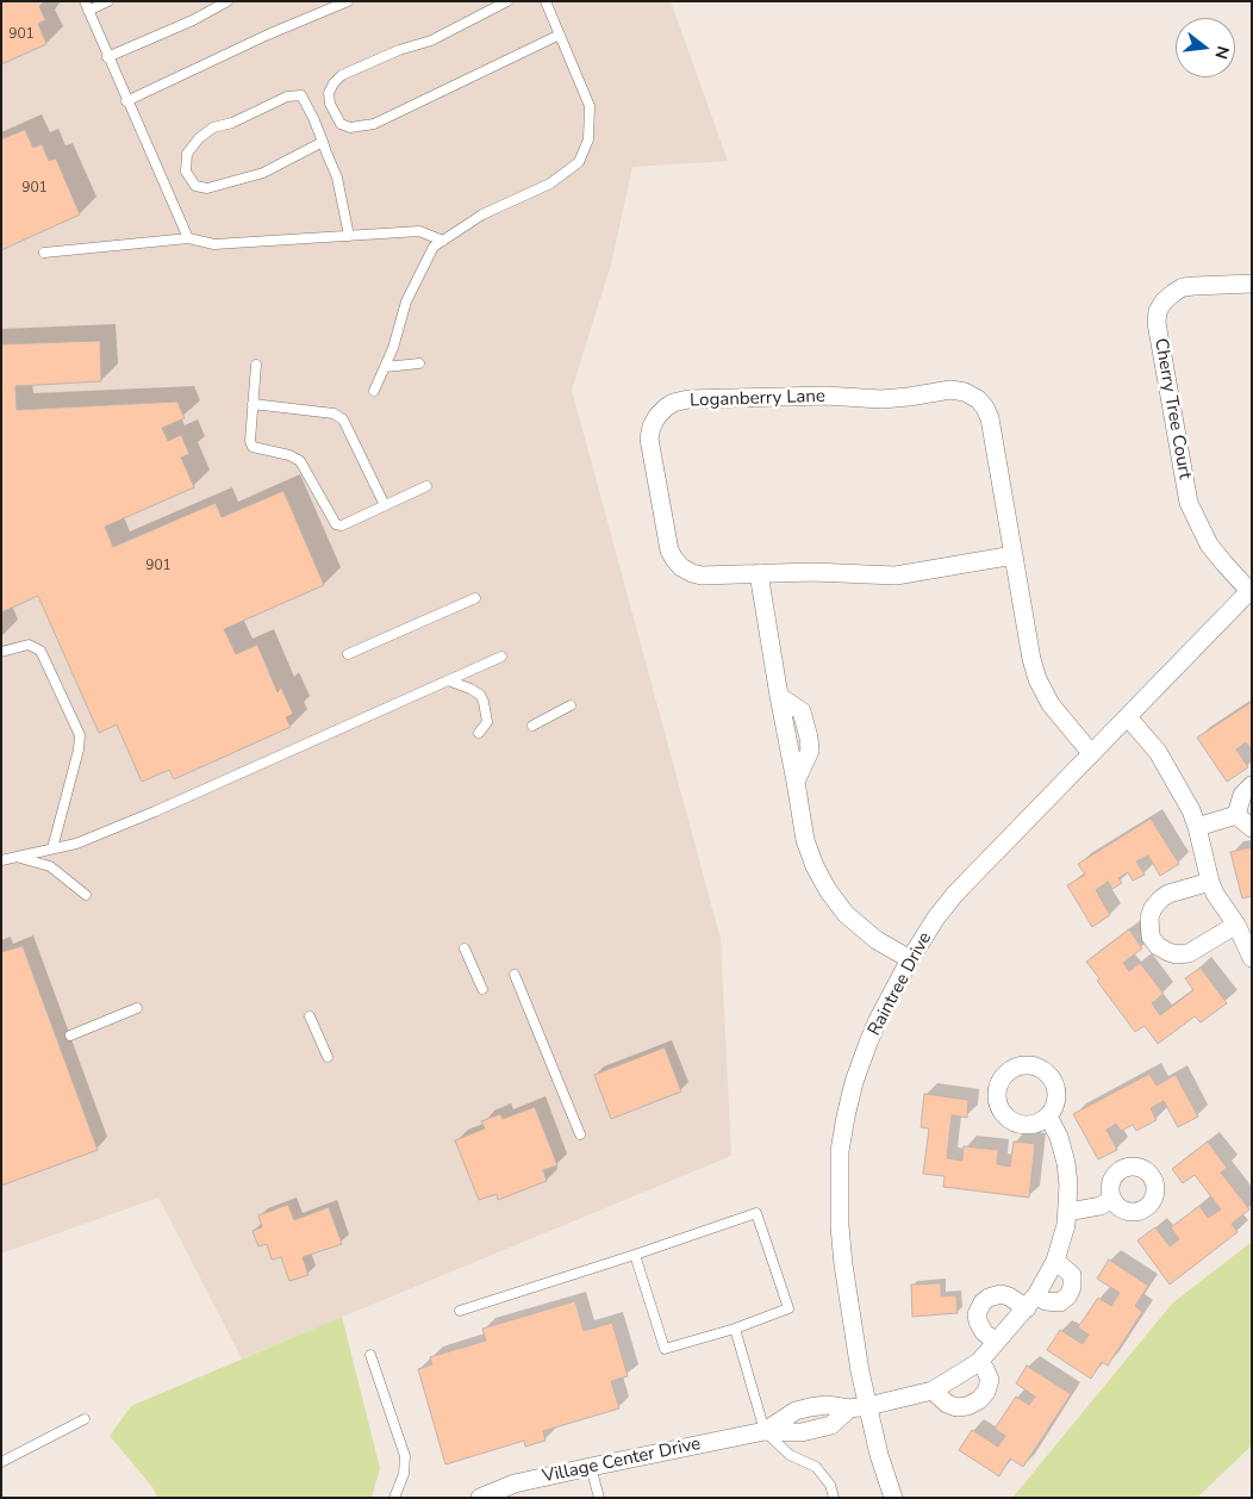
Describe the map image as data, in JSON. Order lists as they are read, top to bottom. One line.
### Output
{"streets":{"street":["Loganberry Lane","Cherry Tree Court","Raintree Drive","Village Center Drive"]},"crossings":[["Loganberry Lane","Raintree Drive"],["Cherry Tree Court","Raintree Drive"],["Raintree Drive","Village Center Drive"]],"house_numbers":["901","901","901"],"north":"right"}
